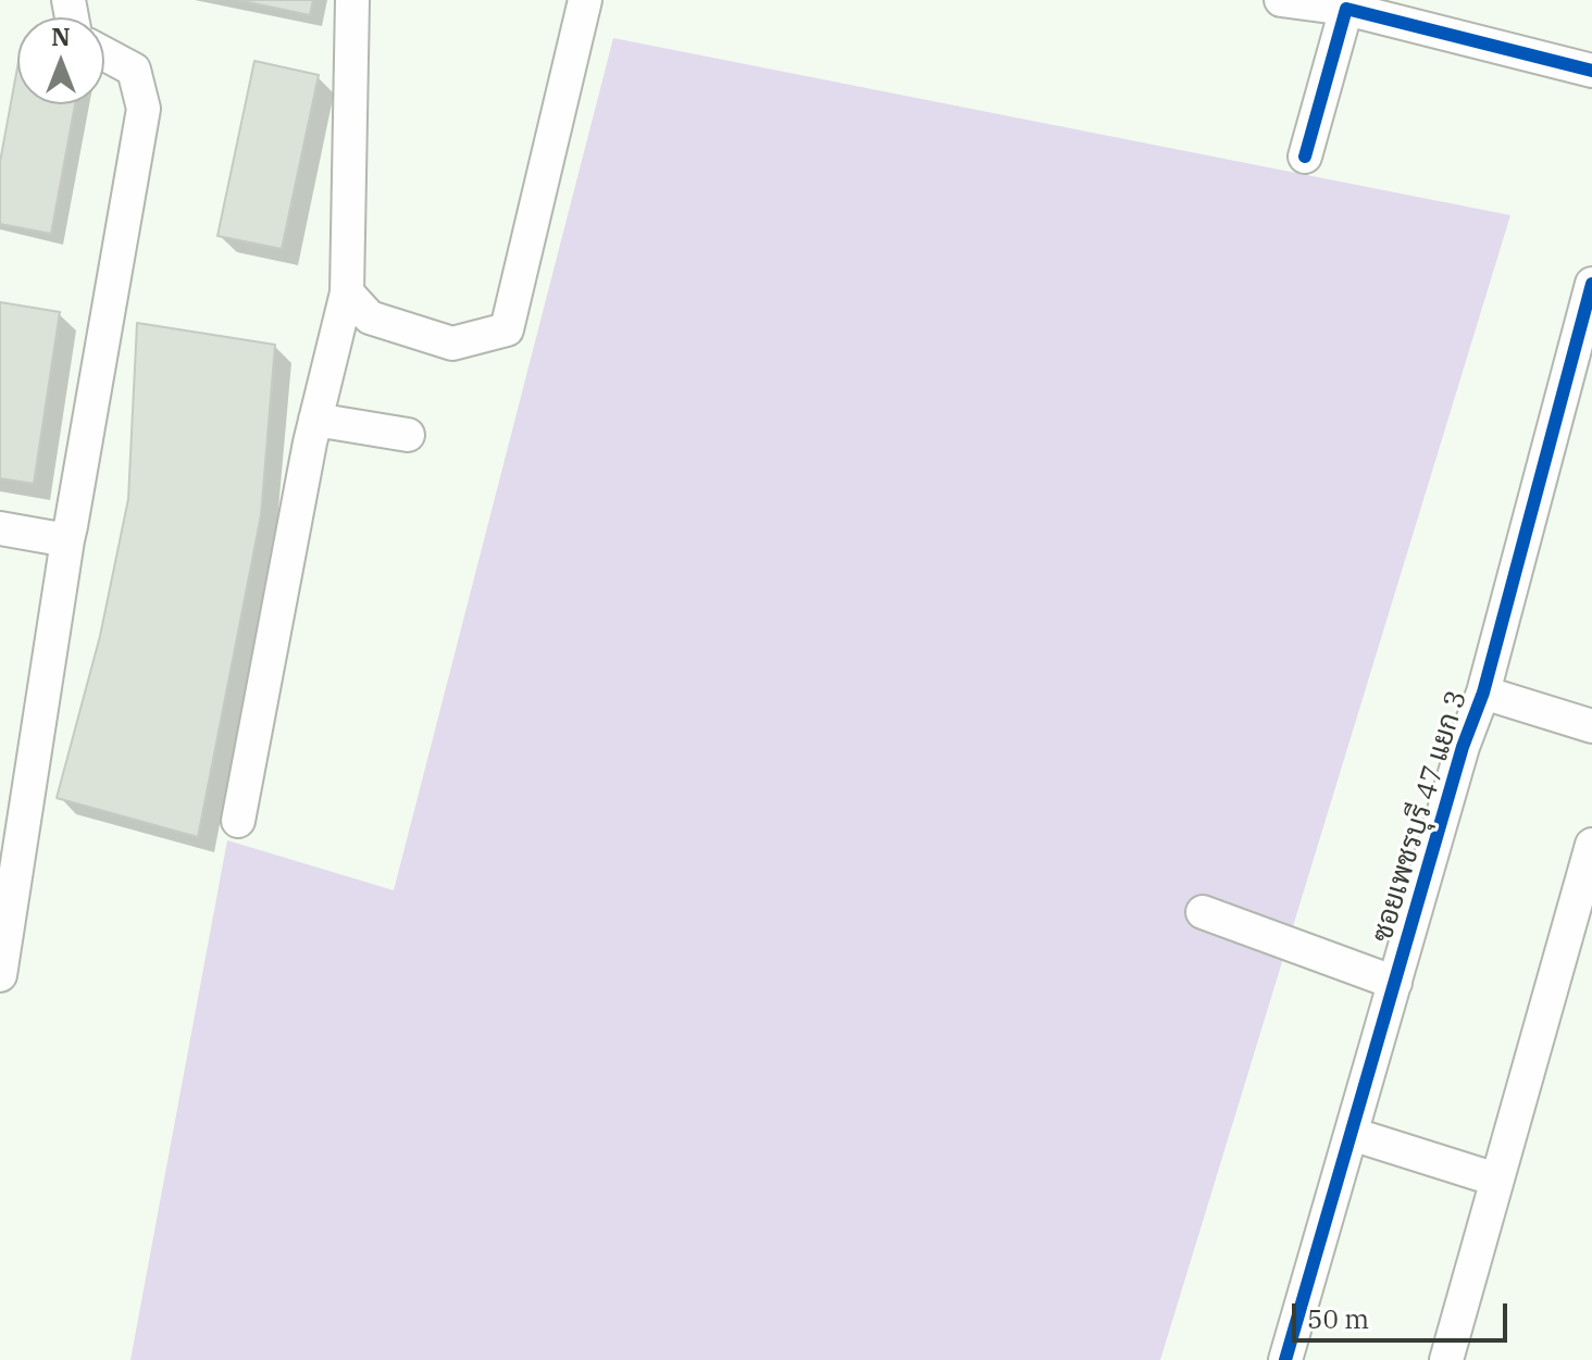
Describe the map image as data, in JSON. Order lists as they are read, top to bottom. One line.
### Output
{"streets":{"street":["ซอยเพชรบุรี 47 แยก 3"]},"scale_bar":"50 m","north":"top"}
